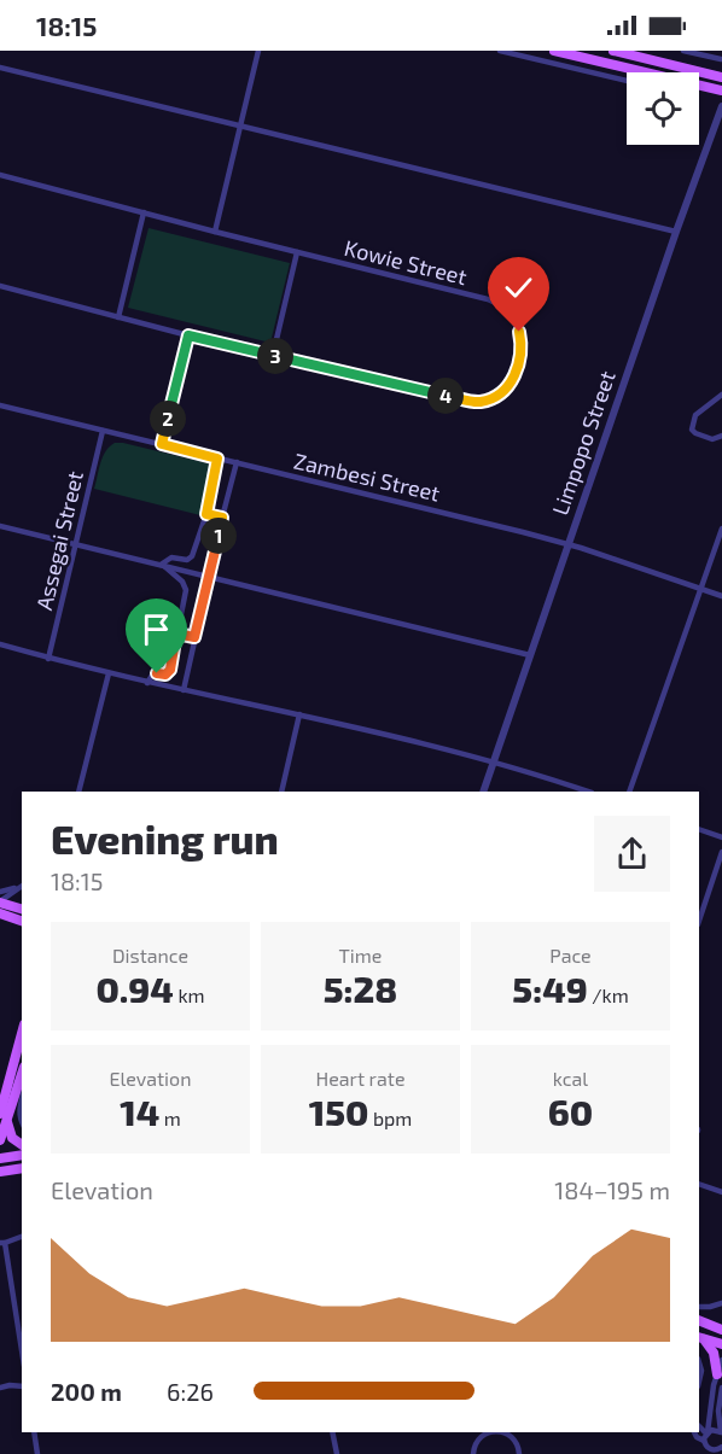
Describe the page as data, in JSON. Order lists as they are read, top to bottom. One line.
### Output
{"streets":{"street":["Kowie Street","Limpopo Street","Zambesi Street","Assegai Street"]},"crossings":[["Limpopo Street","Zambesi Street"],["Zambesi Street","Assegai Street"]],"page":{"status":"18:15","pins":["3","4","2","1"],"heading":["Evening run","18:15"],"stats":[["Distance","0.94 km"],["Time","5:28"],["Pace","5:49 /km"],["Elevation","14 m"],["Heart rate","150 bpm"],["kcal","60"]],"chart":["Elevation","184–195 m"],"list":[{"name":"200 m","note":"6:26"}]}}
